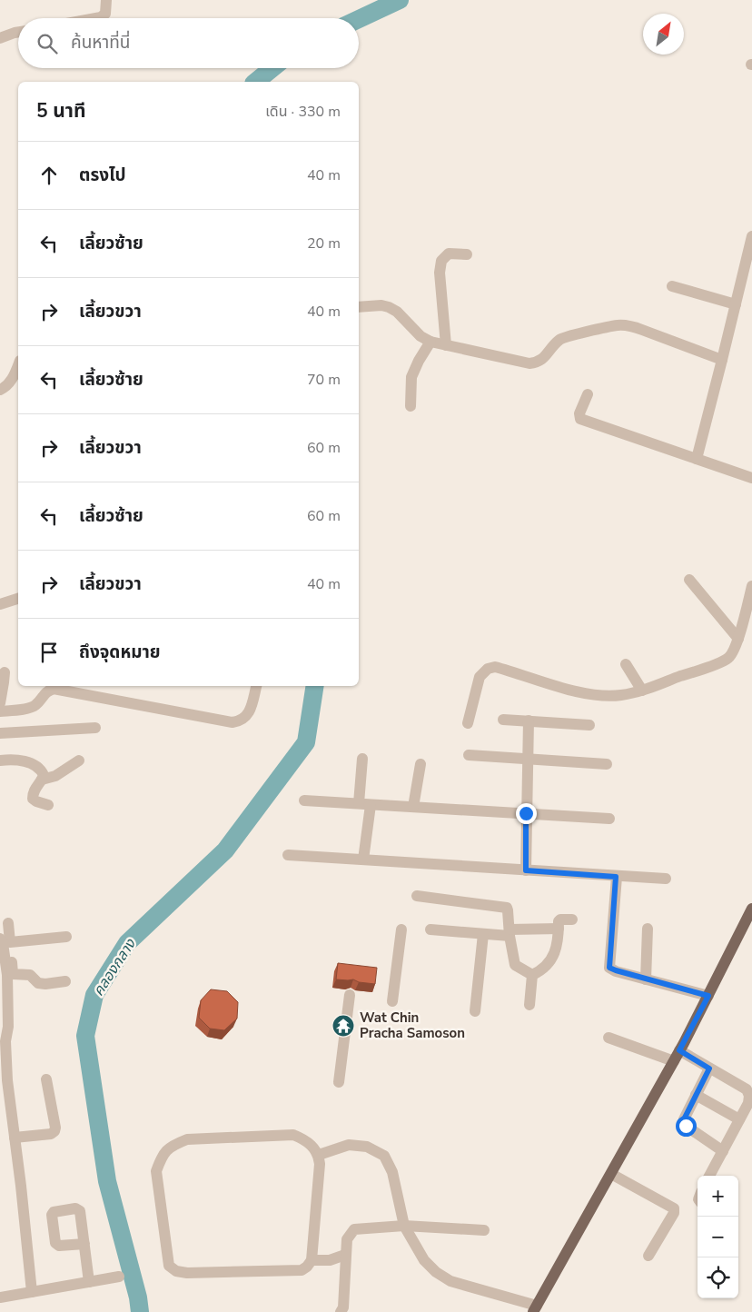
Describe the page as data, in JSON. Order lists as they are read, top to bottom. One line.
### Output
{"water":["คลองกลาง"],"places":{"temple":["Wat Chin Pracha Samoson"]},"north":"top right","page":{"search":"ค้นหาที่นี่","heading":["5 นาที","เดิน · 330 m"],"list":[["ตรงไป","40 m"],["เลี้ยวซ้าย","20 m"],["เลี้ยวขวา","40 m"],["เลี้ยวซ้าย","70 m"],["เลี้ยวขวา","60 m"],["เลี้ยวซ้าย","60 m"],["เลี้ยวขวา","40 m"],"ถึงจุดหมาย"],"map_buttons":["+","−"]}}
